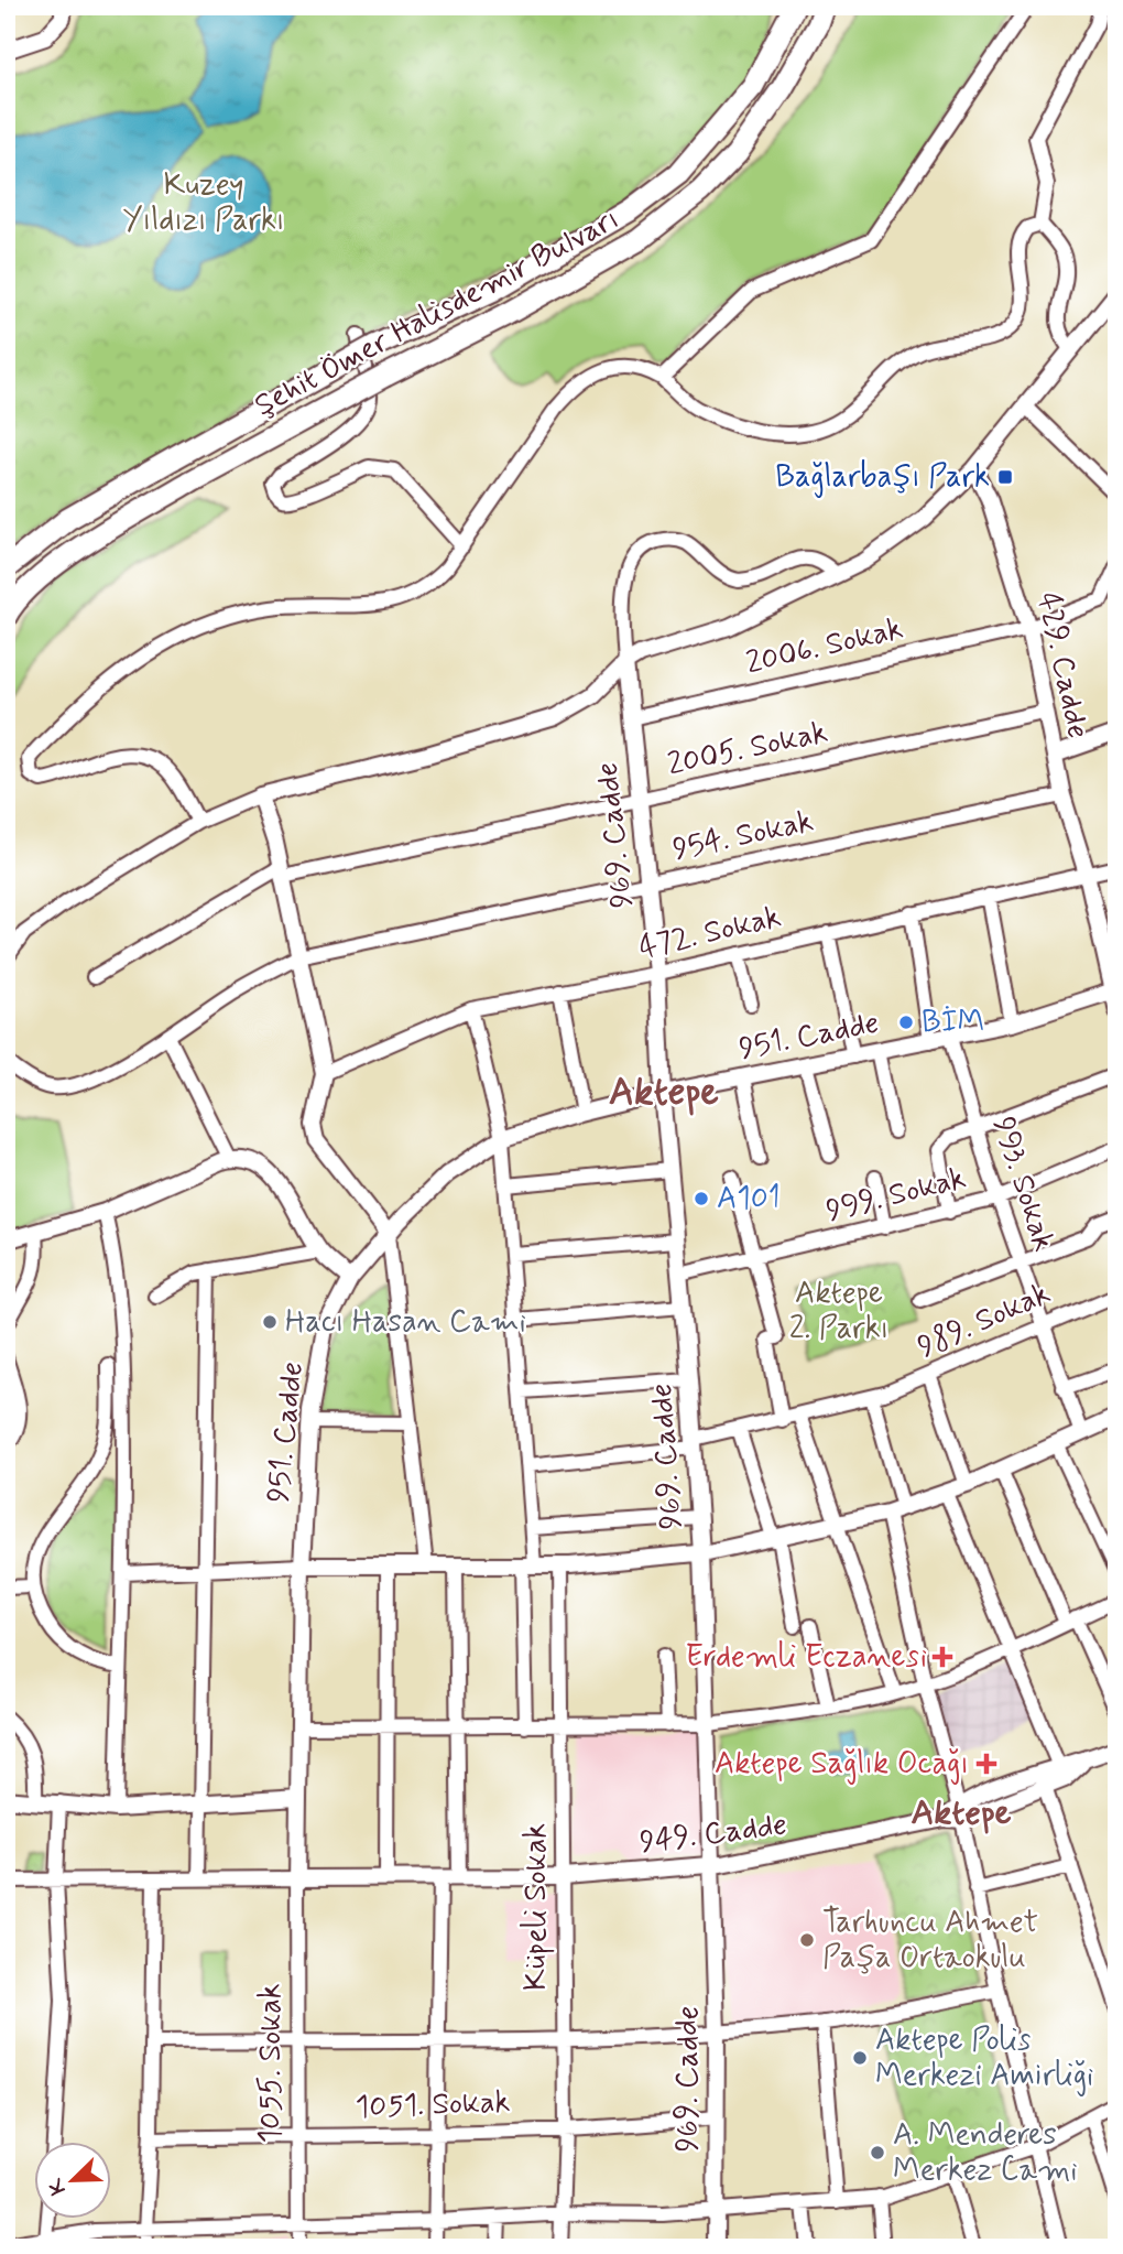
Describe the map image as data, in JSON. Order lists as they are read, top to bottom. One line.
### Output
{"streets":{"highway":["Şehit Ömer Halisdemir Bulvarı"],"street":["2006. Sokak","429. Cadde","2005. Sokak","969. Cadde","954. Sokak","472. Sokak","951. Cadde","993. Sokak","999. Sokak","989. Sokak","949. Cadde","Küpeli Sokak","1055. Sokak","1051. Sokak"]},"crossings":[["2006. Sokak","429. Cadde"],["2006. Sokak","969. Cadde"],["429. Cadde","2005. Sokak"],["429. Cadde","954. Sokak"],["429. Cadde","472. Sokak"],["429. Cadde","951. Cadde"],["2005. Sokak","969. Cadde"],["969. Cadde","954. Sokak"],["969. Cadde","472. Sokak"],["969. Cadde","951. Cadde"],["969. Cadde","999. Sokak"],["969. Cadde","989. Sokak"],["969. Cadde","949. Cadde"],["969. Cadde","1051. Sokak"],["951. Cadde","993. Sokak"],["951. Cadde","949. Cadde"],["951. Cadde","1055. Sokak"],["993. Sokak","999. Sokak"],["993. Sokak","989. Sokak"],["949. Cadde","Küpeli Sokak"],["949. Cadde","1055. Sokak"],["Küpeli Sokak","1051. Sokak"],["1055. Sokak","1051. Sokak"]],"districts":["Aktepe","Aktepe"],"parks":["Kuzey Yıldızı Parkı","Aktepe 2. Parkı"],"places":{"transit":["Bağlarbaşı Park"],"other":["BİM","A101","Hacı Hasan Cami","Tarhuncu Ahmet Paşa Ortaokulu","Aktepe Polis Merkezi Amirliği","A. Menderes Merkez Cami"],"health":["Erdemli Eczanesi","Aktepe Sağlık Ocağı"]},"north":"bottom left"}
